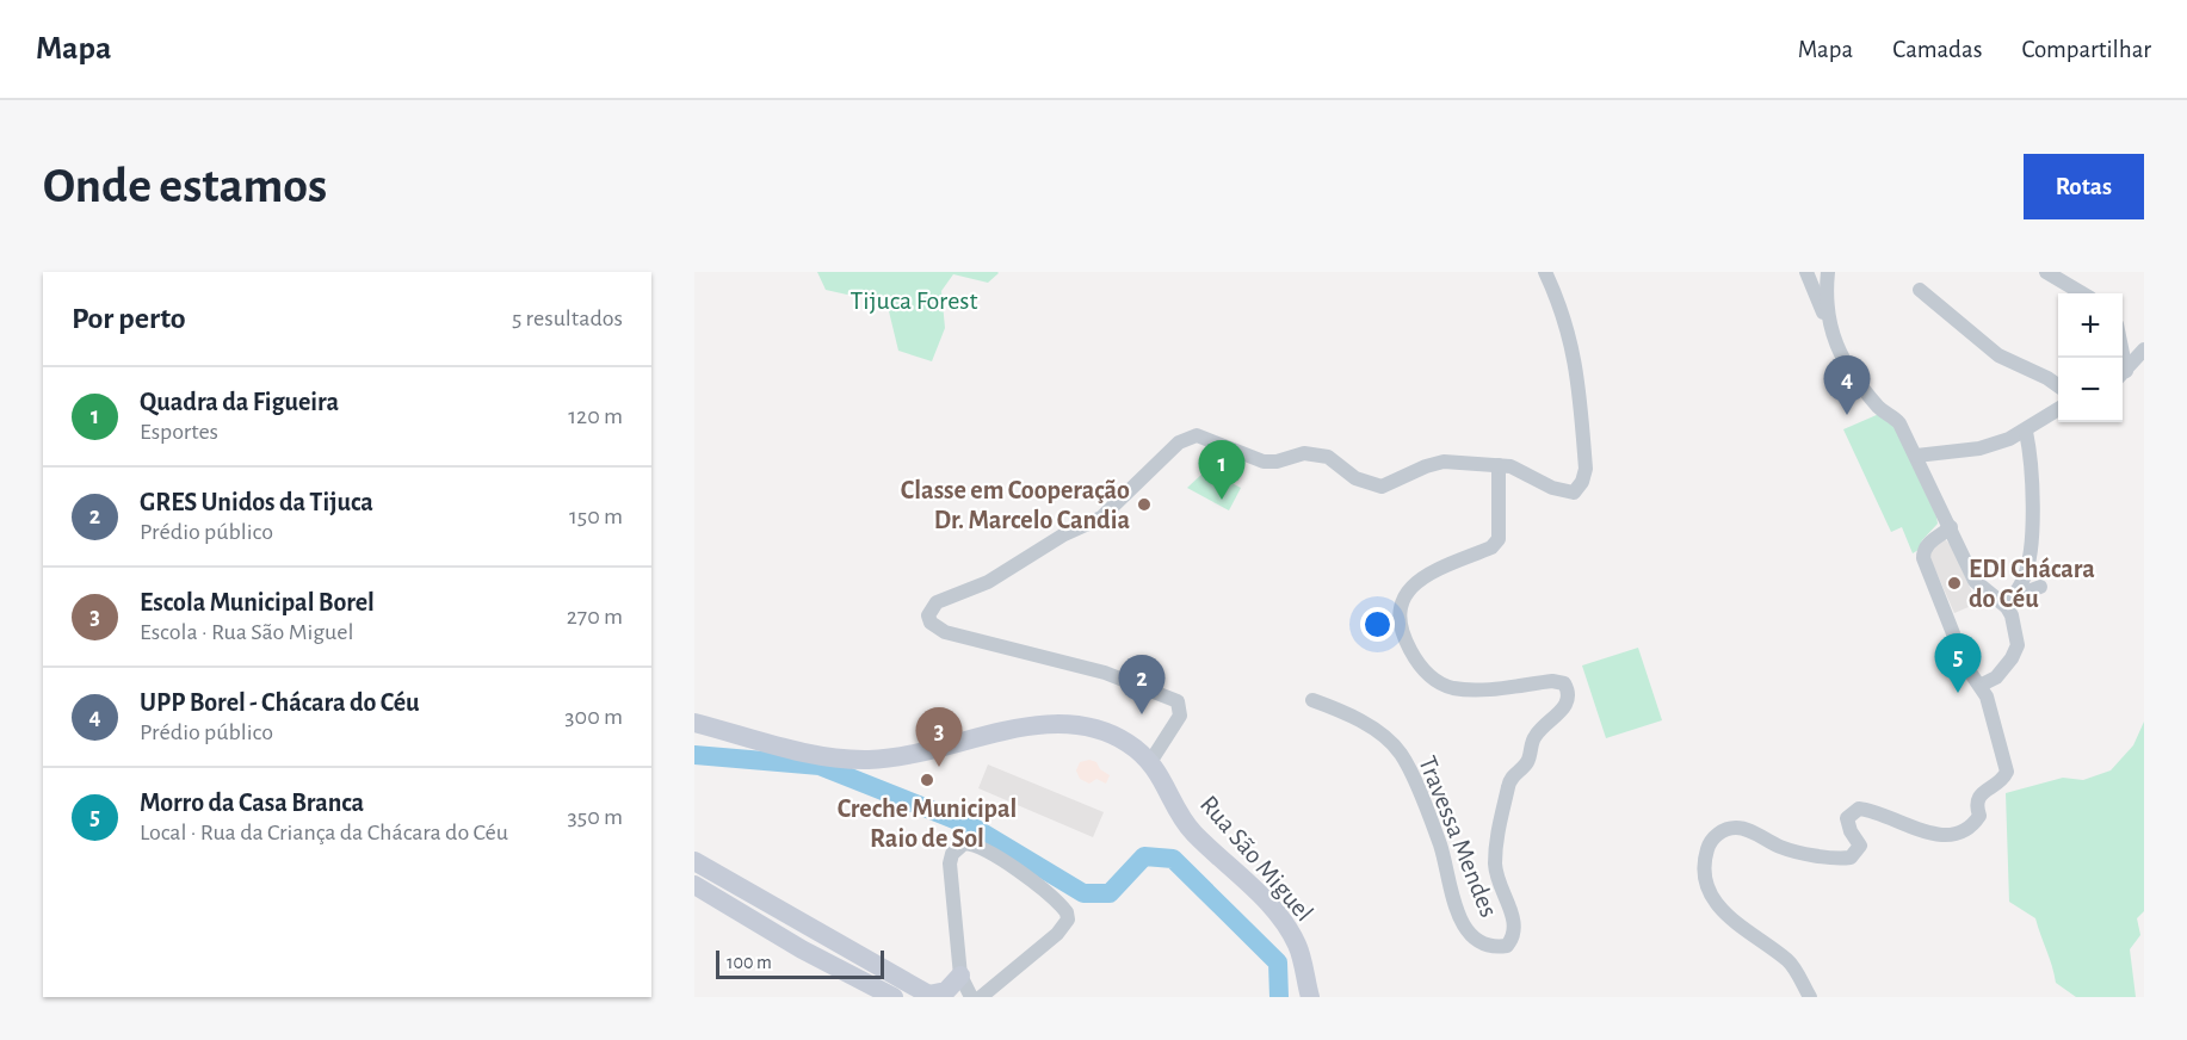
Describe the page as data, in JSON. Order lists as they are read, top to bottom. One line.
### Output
{"streets":{"street":["Travessa Mendes","Rua São Miguel"]},"parks":["Tijuca Forest"],"places":["Classe em Cooperação Dr. Marcelo Candia","EDI Chácara do Céu","Creche Municipal Raio de Sol"],"scale_bar":"100 m","page":{"header":"Mapa","nav":["Mapa","Camadas","Compartilhar"],"buttons":"Rotas","title":"Onde estamos","heading":["Por perto","5 resultados"],"map_buttons":["+","−"],"pins":["4","1","5","2","3"],"list":[{"mark":"1","name":"Quadra da Figueira","note":"Esportes","value":"120 m"},{"mark":"2","name":"GRES Unidos da Tijuca","note":"Prédio público","value":"150 m"},{"mark":"3","name":"Escola Municipal Borel","note":"Escola · Rua São Miguel","value":"270 m"},{"mark":"4","name":"UPP Borel - Chácara do Céu","note":"Prédio público","value":"300 m"},{"mark":"5","name":"Morro da Casa Branca","note":"Local · Rua da Criança da Chácara do Céu","value":"350 m"}],"scale":"100 m"}}
